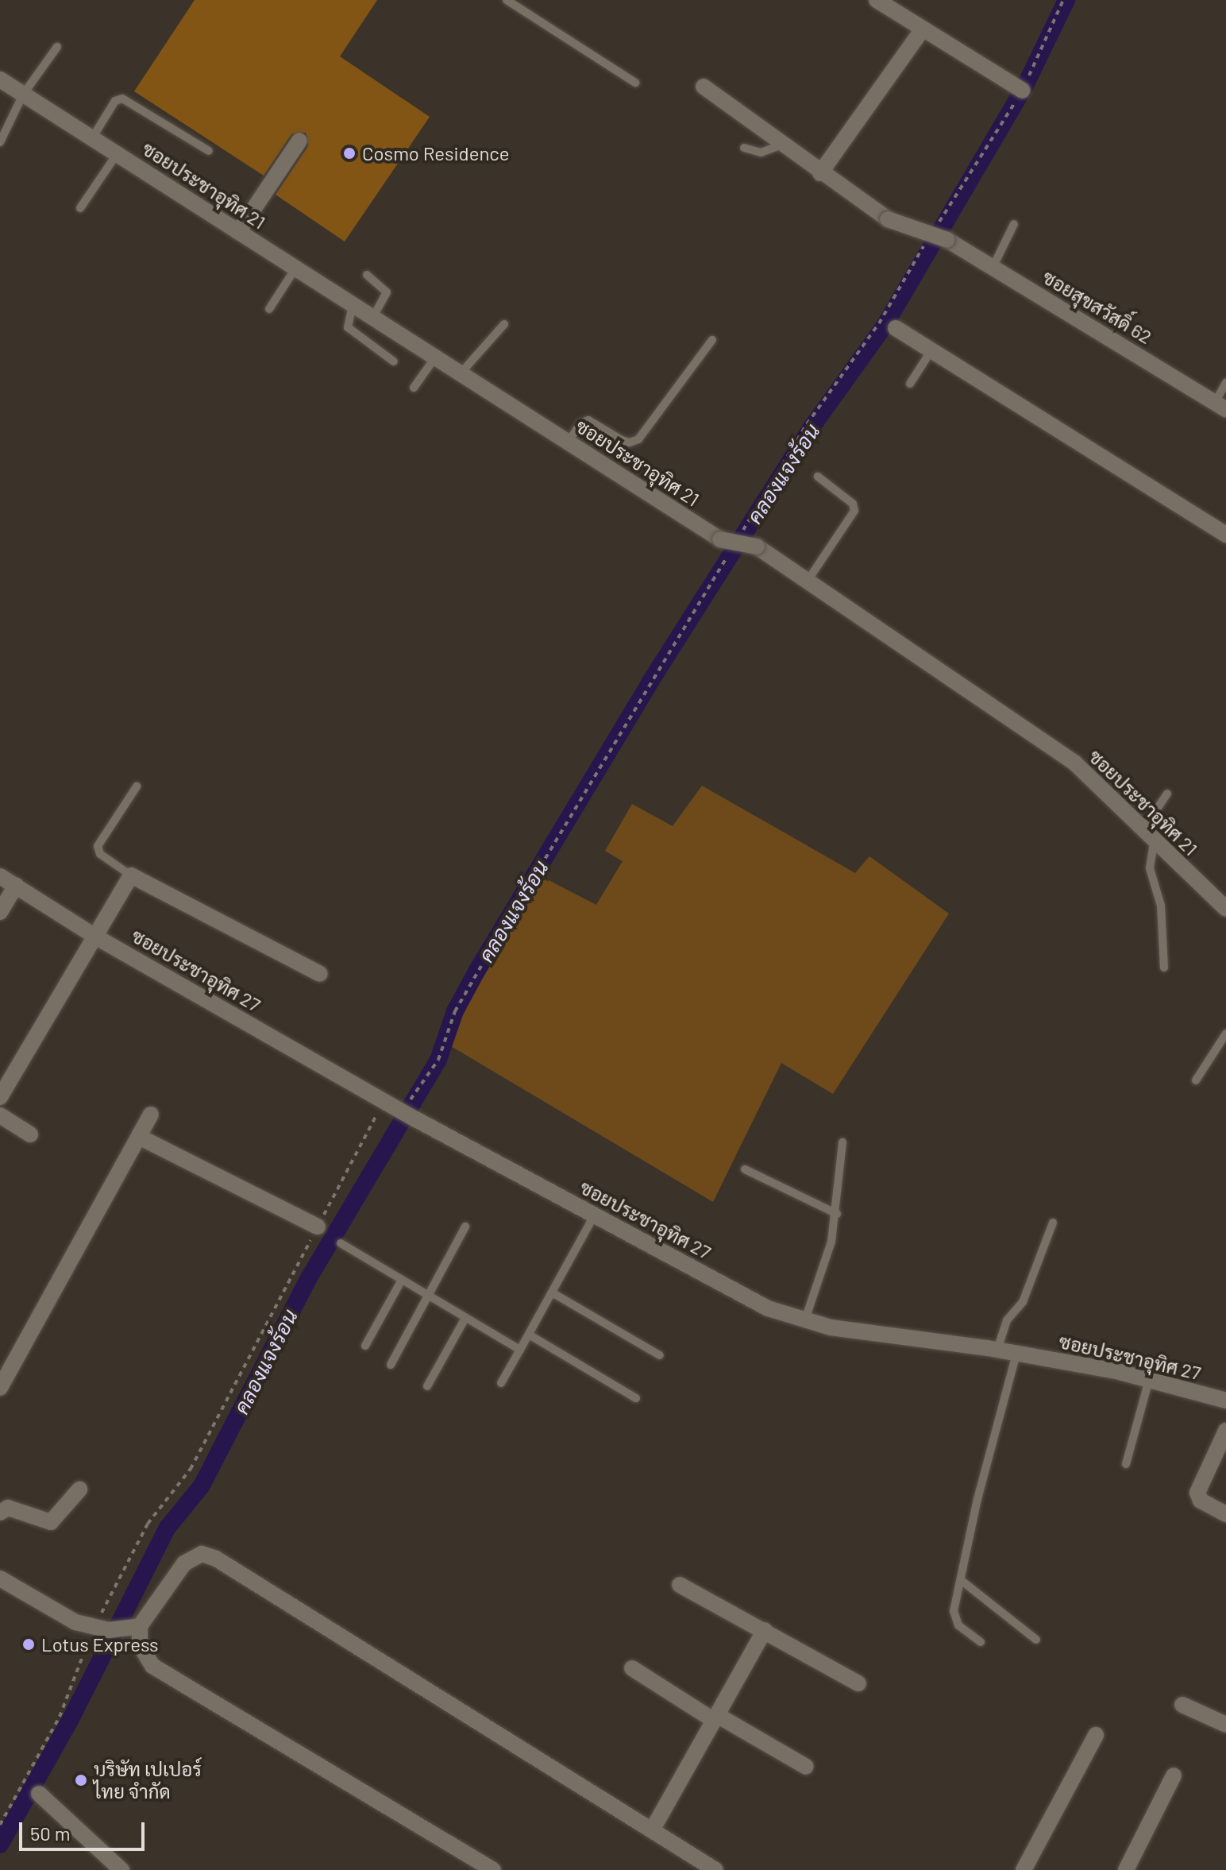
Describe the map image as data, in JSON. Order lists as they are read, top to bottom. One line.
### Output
{"streets":{"street":["ซอยประชาอุทิศ 21","ซอยสุขสวัสดิ์ 62","ซอยประชาอุทิศ 27"]},"water":["คลองแจงร้อน"],"places":["Cosmo Residence","Lotus Express","บริษัท เปเปอร์ ไทย จำกัด"],"scale_bar":"50 m"}
